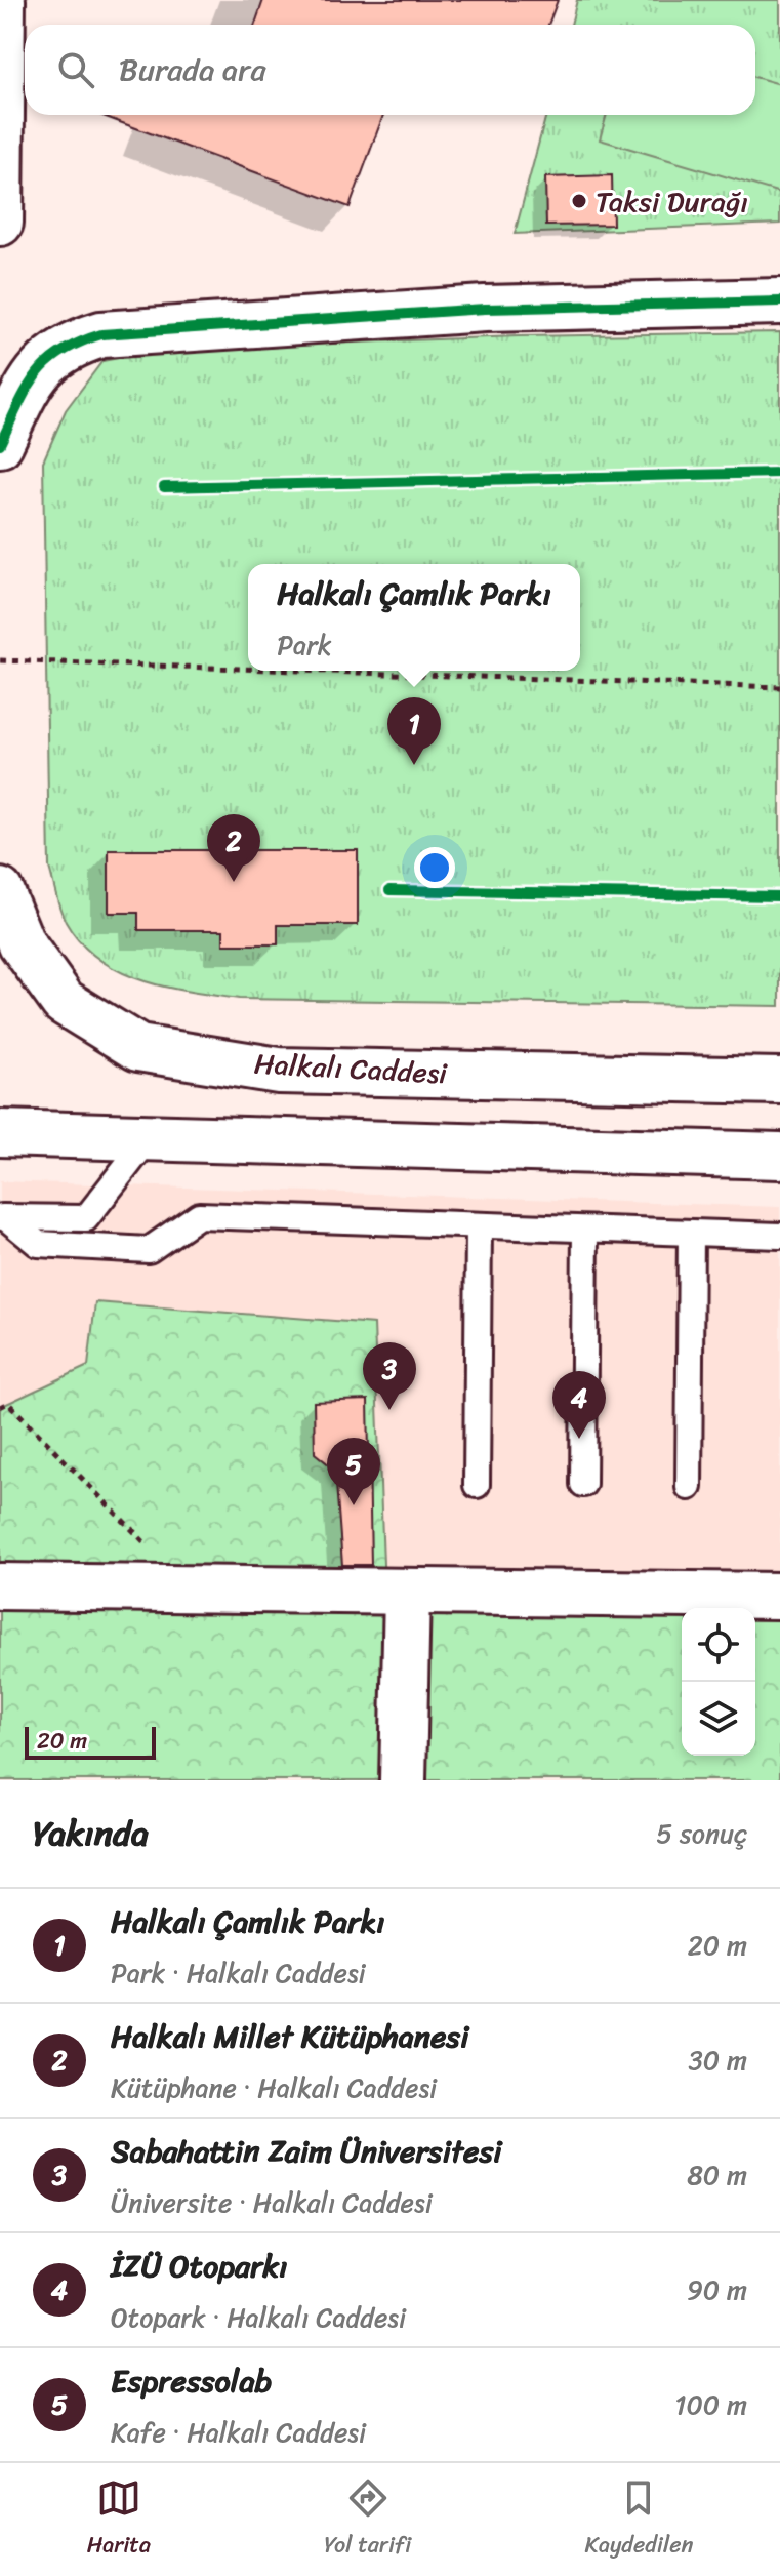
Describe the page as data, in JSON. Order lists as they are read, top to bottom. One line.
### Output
{"streets":{"street":["Halkalı Caddesi"]},"places":["Taksi Durağı"],"scale_bar":"20 m","page":{"search":"Burada ara","popup":["Halkalı Çamlık Parkı","Park"],"pins":["1","2","3","4","5"],"scale":"20 m","heading":["Yakında","5 sonuç"],"list":[{"mark":"1","name":"Halkalı Çamlık Parkı","note":"Park · Halkalı Caddesi","value":"20 m"},{"mark":"2","name":"Halkalı Millet Kütüphanesi","note":"Kütüphane · Halkalı Caddesi","value":"30 m"},{"mark":"3","name":"Sabahattin Zaim Üniversitesi","note":"Üniversite · Halkalı Caddesi","value":"80 m"},{"mark":"4","name":"İZÜ Otoparkı","note":"Otopark · Halkalı Caddesi","value":"90 m"},{"mark":"5","name":"Espressolab","note":"Kafe · Halkalı Caddesi","value":"100 m"}],"nav":["Harita","Yol tarifi","Kaydedilen"]}}
